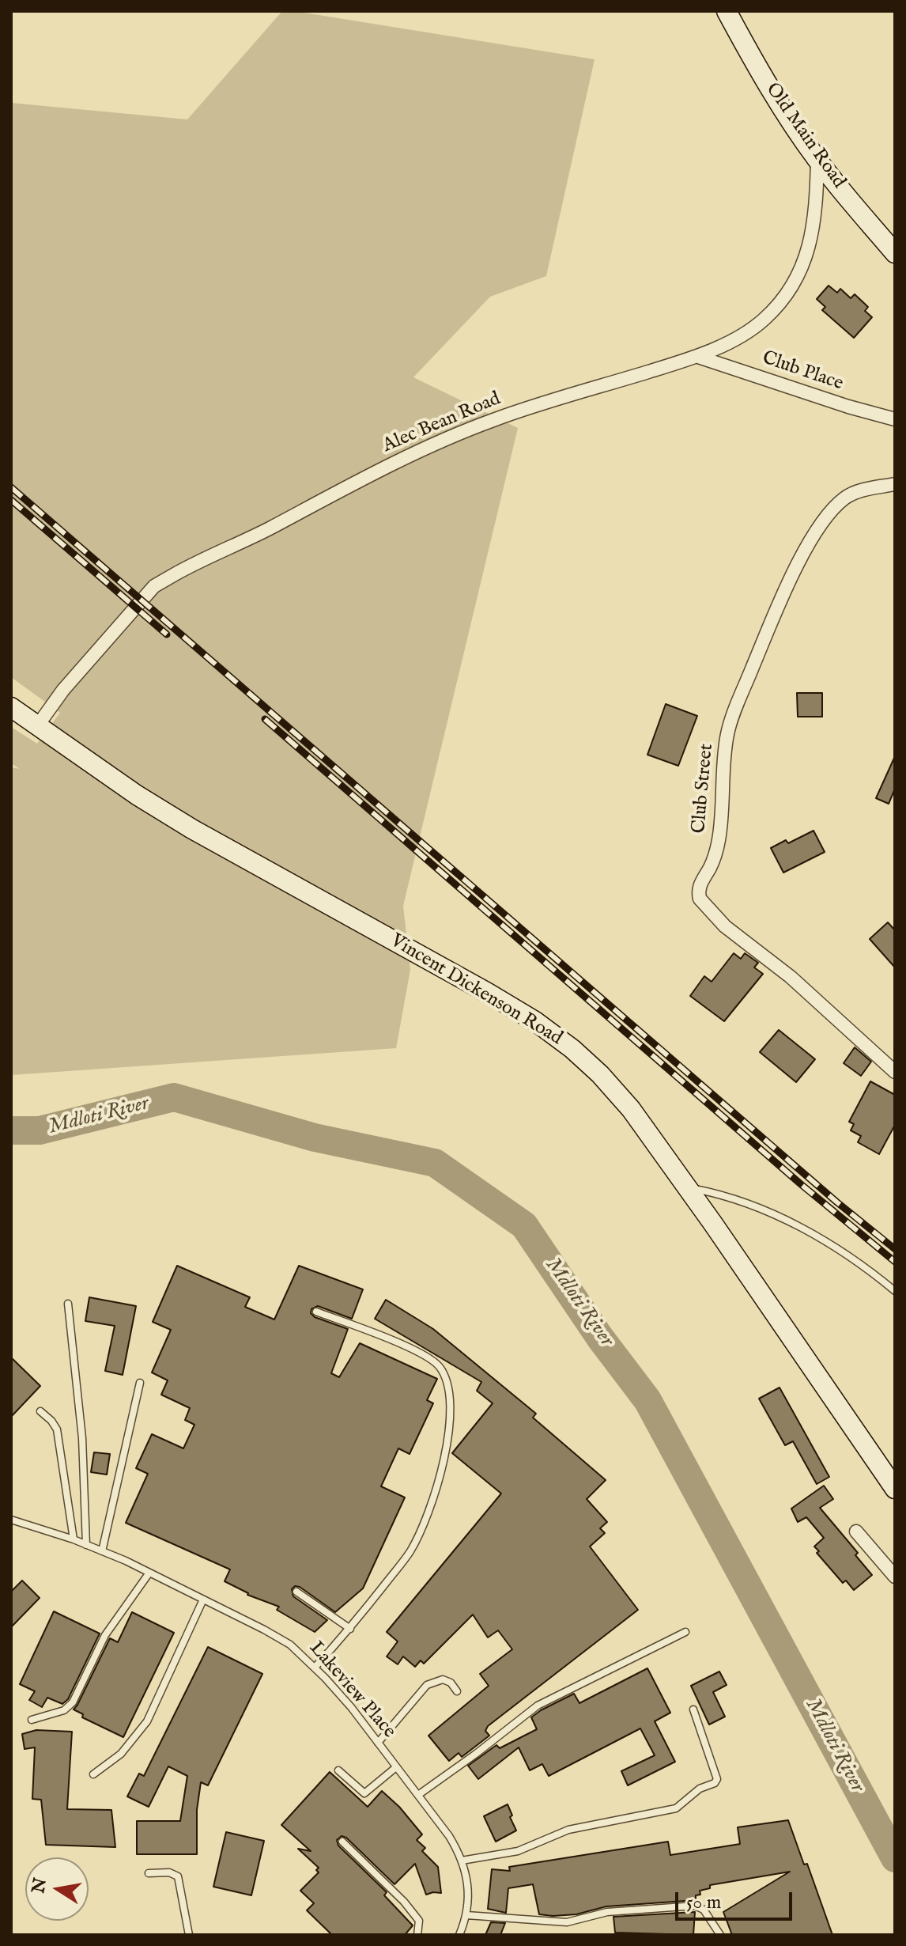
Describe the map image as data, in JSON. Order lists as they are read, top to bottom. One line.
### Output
{"streets":{"main road":["Old Main Road","Vincent Dickenson Road"],"street":["Club Place","Alec Bean Road","Club Street"],"lane":["Lakeview Place"]},"crossings":[["Old Main Road","Alec Bean Road"],["Club Place","Alec Bean Road"],["Alec Bean Road","Vincent Dickenson Road"]],"water":["Mdloti River"],"scale_bar":"50 m","north":"left"}
